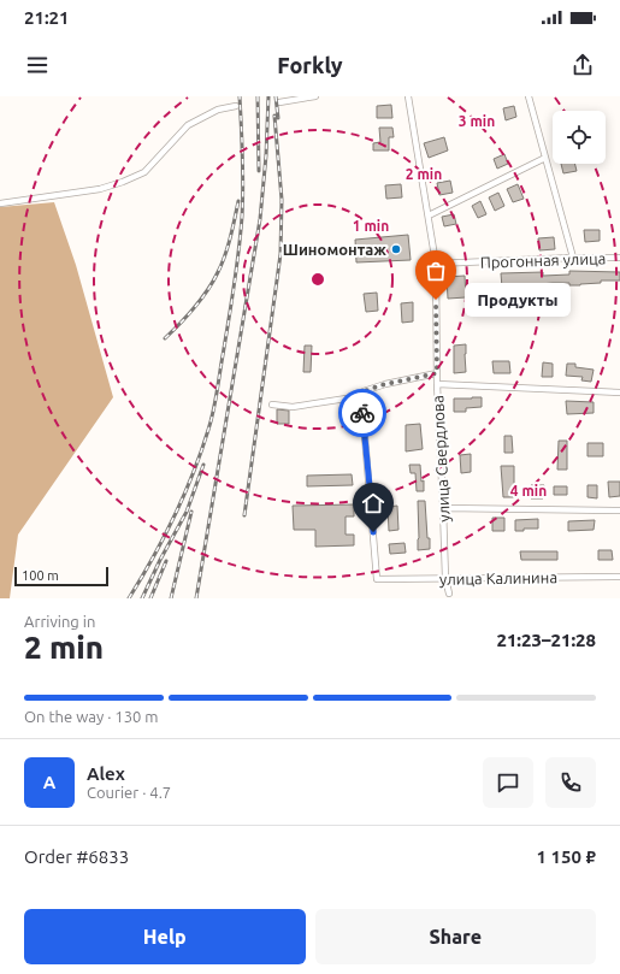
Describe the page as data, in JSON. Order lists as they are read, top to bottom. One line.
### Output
{"streets":{"street":["Прогонная улица","улица Свердлова","улица Калинина"]},"crossings":[["Прогонная улица","улица Свердлова"],["улица Свердлова","улица Калинина"]],"places":["Шиномонтаж","Продукты"],"scale_bar":"100 m","page":{"status":"21:21","header":"Forkly","bubble":"Продукты","scale":"100 m","heading":["2 min","Arriving in","21:23–21:28"],"panel":["Alex","Courier · 4.7","Order #6833","1 150 ₽"],"bar":"On the way · 130 m","round":"A","buttons":["Help","Share"]},"rings":["3 min","2 min","1 min","4 min"]}
